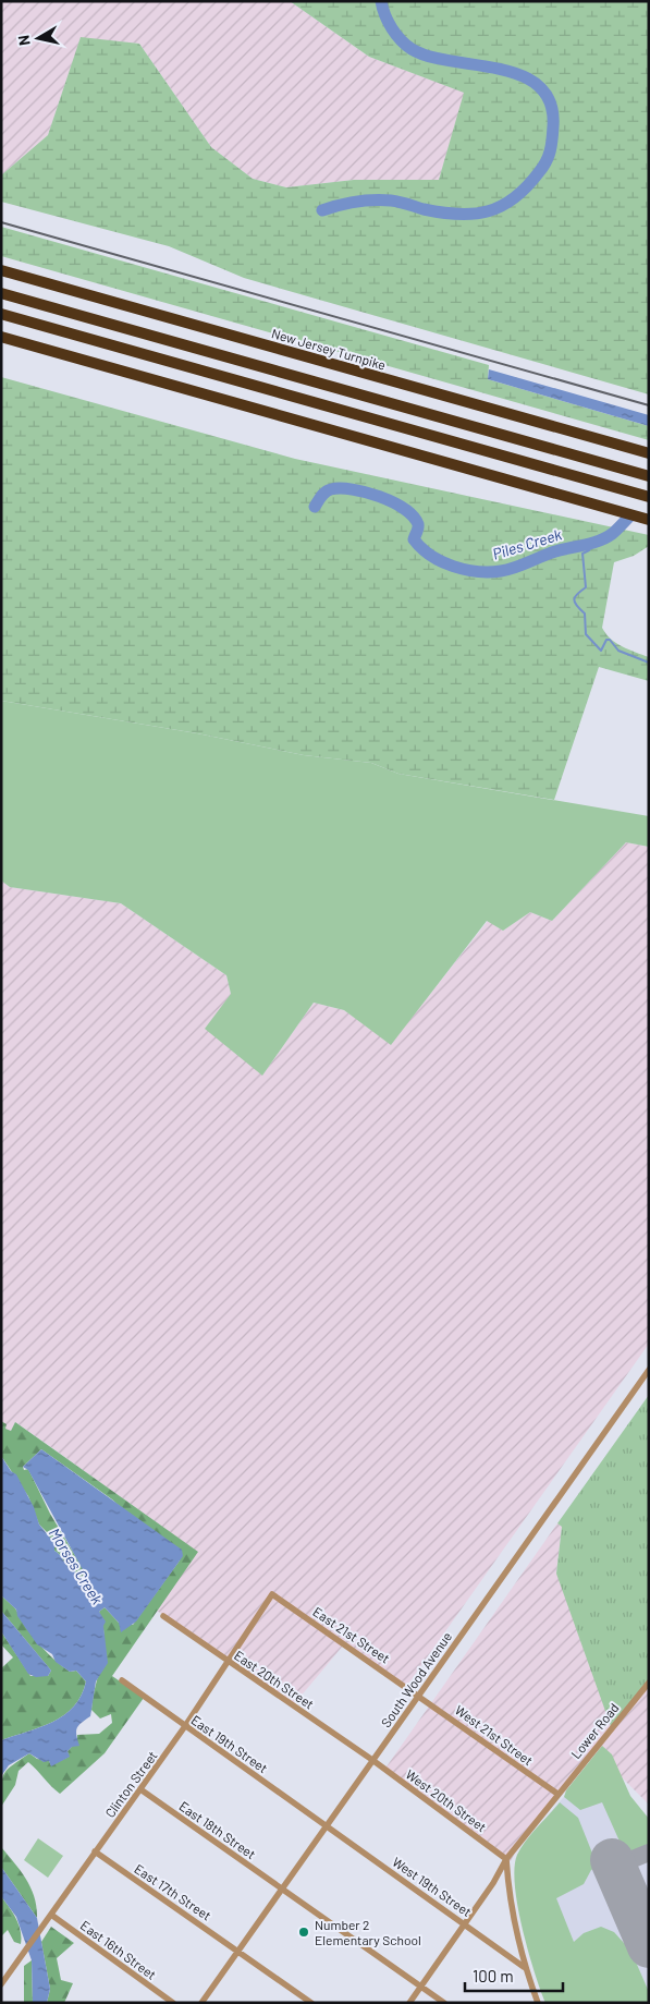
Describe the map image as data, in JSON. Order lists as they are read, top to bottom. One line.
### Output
{"streets":{"highway":["New Jersey Turnpike"],"street":["East 21st Street","East 20th Street","South Wood Avenue","Lower Road","West 21st Street","East 19th Street","Clinton Street","West 20th Street","East 18th Street","West 19th Street","East 17th Street","East 16th Street"]},"crossings":[["East 21st Street","South Wood Avenue"],["East 21st Street","West 21st Street"],["East 21st Street","Clinton Street"],["East 20th Street","South Wood Avenue"],["East 20th Street","Clinton Street"],["East 20th Street","West 20th Street"],["South Wood Avenue","West 21st Street"],["South Wood Avenue","East 19th Street"],["South Wood Avenue","West 20th Street"],["South Wood Avenue","East 18th Street"],["South Wood Avenue","West 19th Street"],["South Wood Avenue","East 17th Street"],["Lower Road","West 21st Street"],["Lower Road","West 20th Street"],["Lower Road","East 18th Street"],["Lower Road","West 19th Street"],["East 19th Street","Clinton Street"],["East 19th Street","West 19th Street"],["Clinton Street","East 18th Street"],["Clinton Street","East 17th Street"],["Clinton Street","East 16th Street"]],"water":["Piles Creek","Morses Creek"],"places":["Number 2 Elementary School"],"scale_bar":"100 m","north":"left"}
